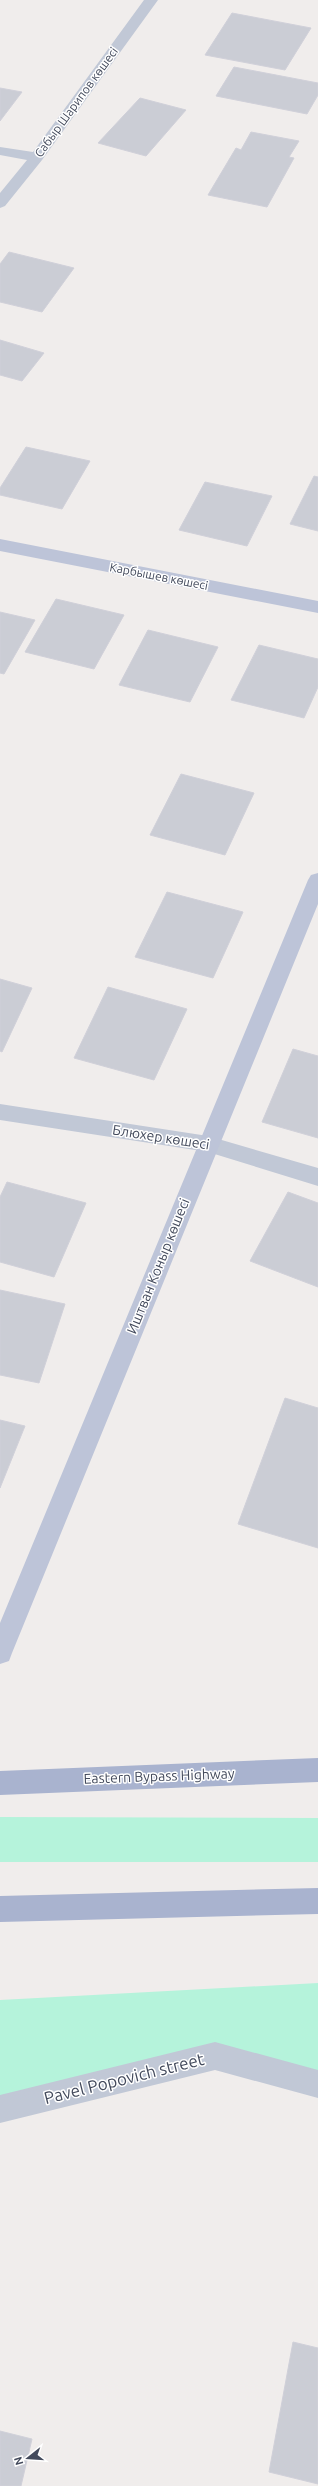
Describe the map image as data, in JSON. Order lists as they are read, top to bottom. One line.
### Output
{"streets":{"main road":["Eastern Bypass Highway"],"street":["Сабыр Шарипов көшесі","Карбышев көшесі","Блюхер көшесі","Иштван Коныр көшесі","Pavel Popovich street"]},"crossings":[["Блюхер көшесі","Иштван Коныр көшесі"]],"north":"left"}
